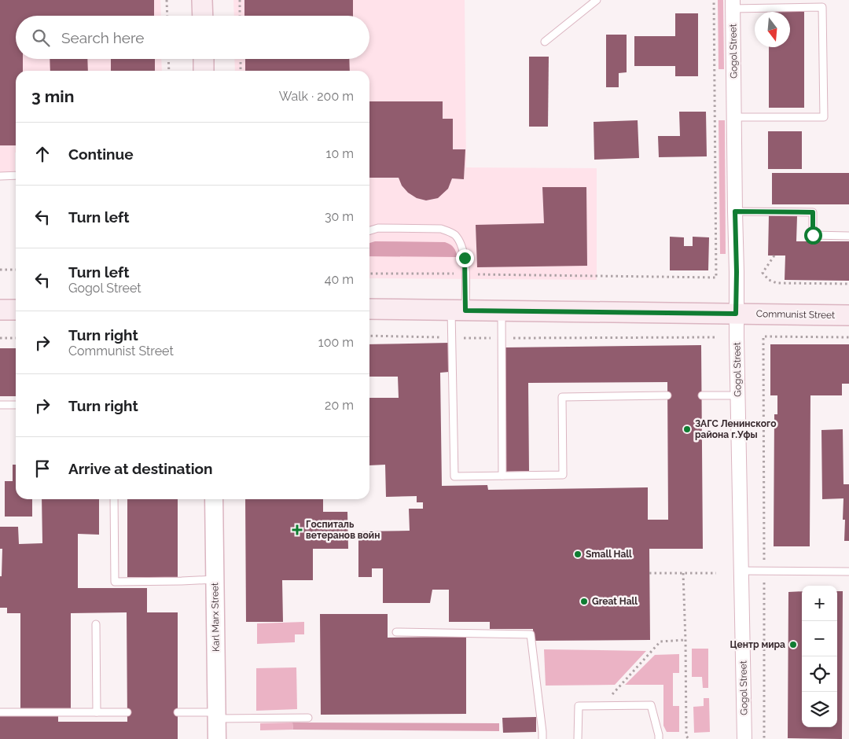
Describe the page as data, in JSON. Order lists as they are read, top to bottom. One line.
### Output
{"streets":{"main road":["Communist Street"],"street":["Gogol Street","Karl Marx Street"]},"crossings":[["Gogol Street","Communist Street"]],"places":{"other":["ЗАГС Ленинского района г.Уфы","Small Hall","Great Hall","Центр мира"],"health":["Госпиталь ветеранов войн"]},"north":"bottom","page":{"search":"Search here","heading":["3 min","Walk · 200 m"],"list":[["Continue","10 m"],["Turn left","30 m"],["Turn left","Gogol Street","40 m"],["Turn right","Communist Street","100 m"],["Turn right","20 m"],"Arrive at destination"],"map_buttons":["+","−"]}}
